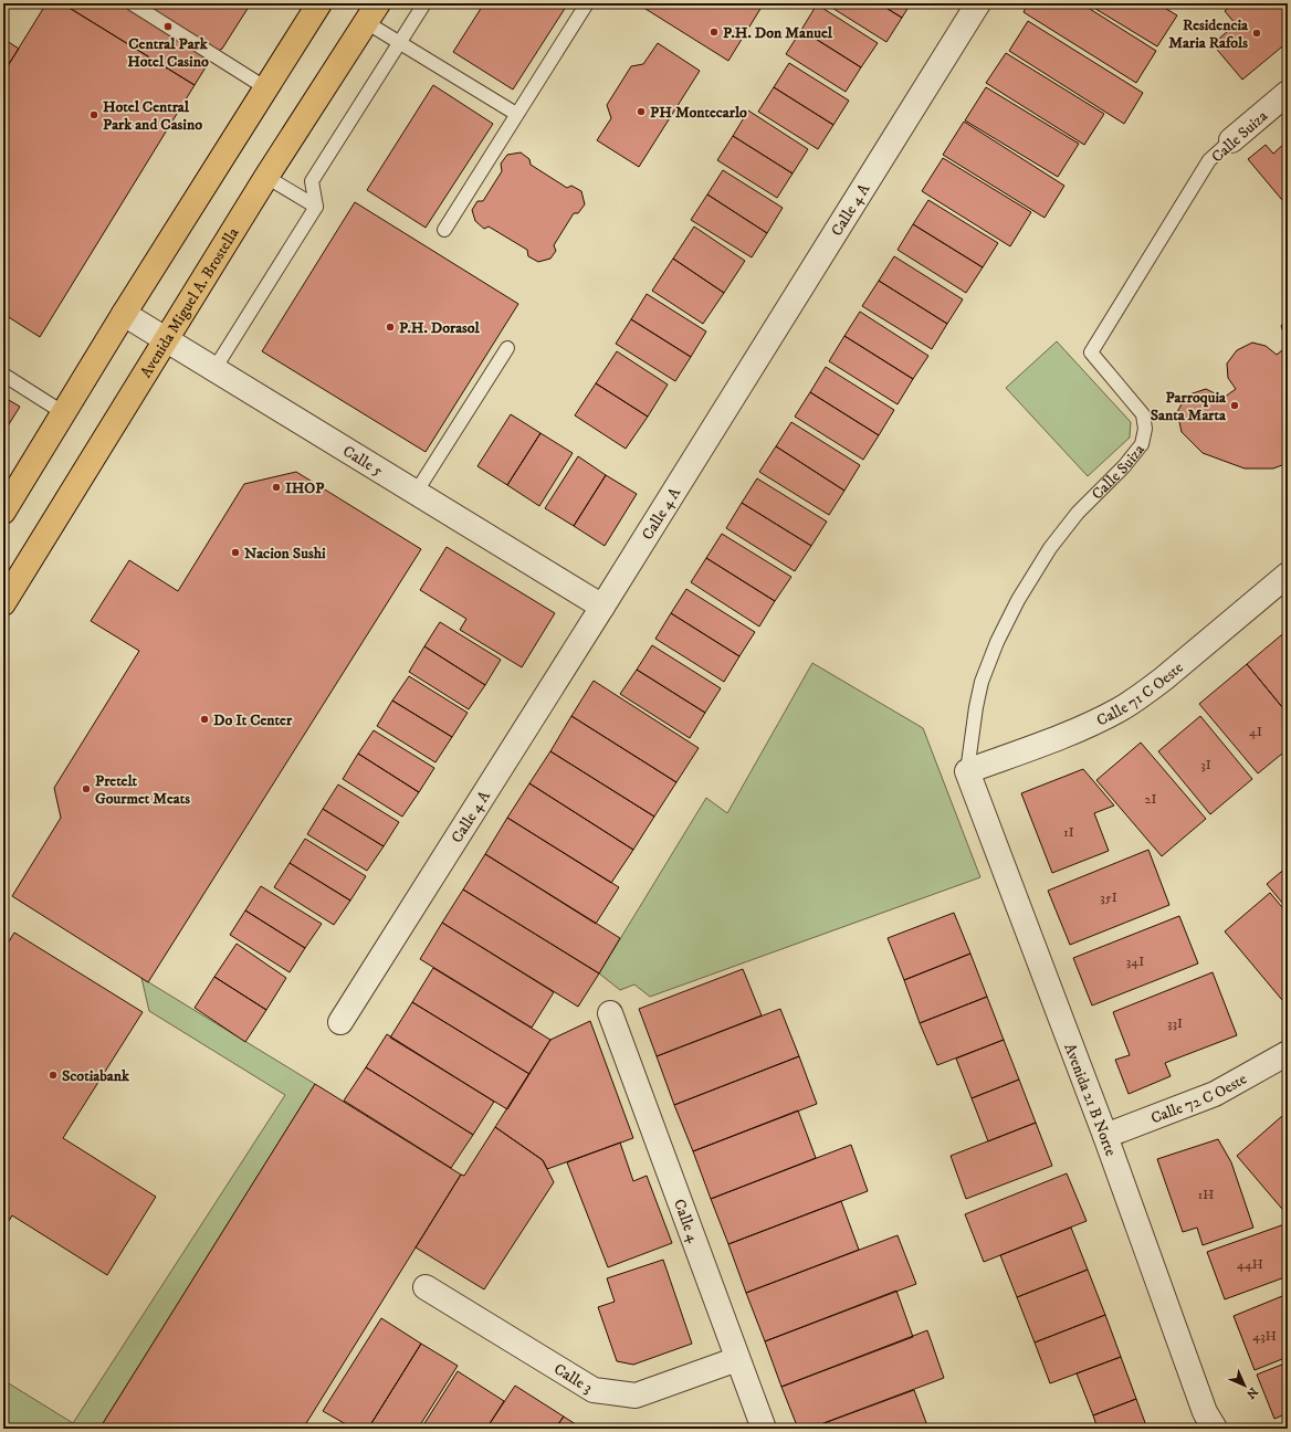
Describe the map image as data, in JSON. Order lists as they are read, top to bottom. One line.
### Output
{"streets":{"main road":["Avenida Miguel A. Brostella"],"street":["Calle Suiza","Calle 4 A","Calle 5","Calle 71 C Oeste","Calle 72 C Oeste","Avenida 21 B Norte","Calle 4","Calle 3"]},"crossings":[["Calle Suiza","Calle 71 C Oeste"],["Calle Suiza","Avenida 21 B Norte"],["Calle 4 A","Calle 5"],["Avenida Miguel A. Brostella","Calle 5"],["Calle 71 C Oeste","Avenida 21 B Norte"],["Calle 72 C Oeste","Avenida 21 B Norte"],["Calle 4","Calle 3"]],"places":["Central Park Hotel Casino","P.H. Don Manuel","Residencia Maria Rafols","PH Montecarlo","Hotel Central Park and Casino","P.H. Dorasol","Parroquia Santa Marta","IHOP","Nacion Sushi","Do It Center","Pretelt Gourmet Meats","Scotiabank"],"house_numbers":["4I","3I","2I","1I","35I","34I","33I","1H","44H","43H"],"north":"bottom right"}
